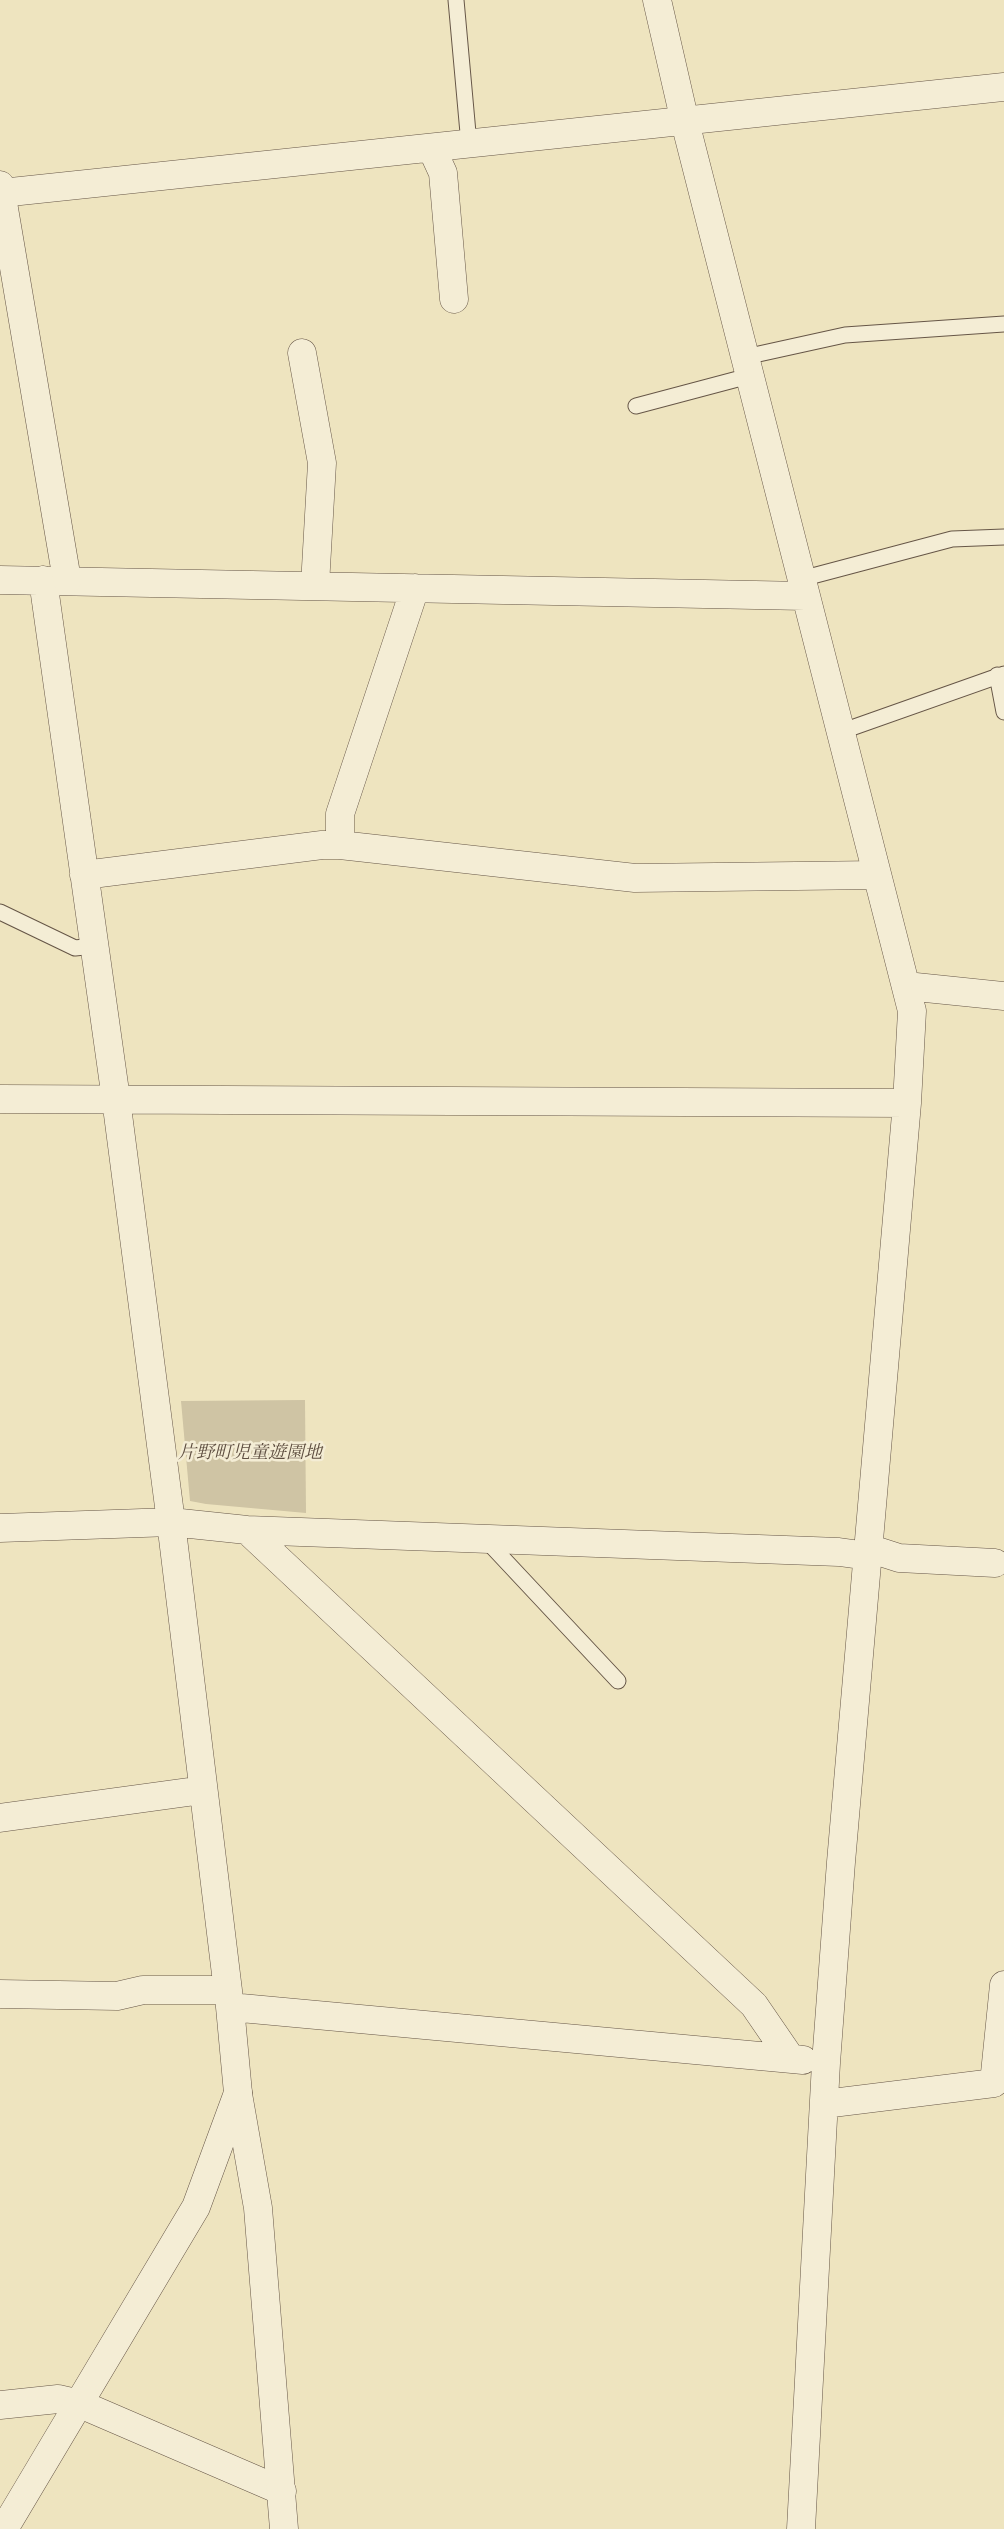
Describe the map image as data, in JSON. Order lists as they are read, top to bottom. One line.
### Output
{"parks":["片野町児童遊園地"]}
